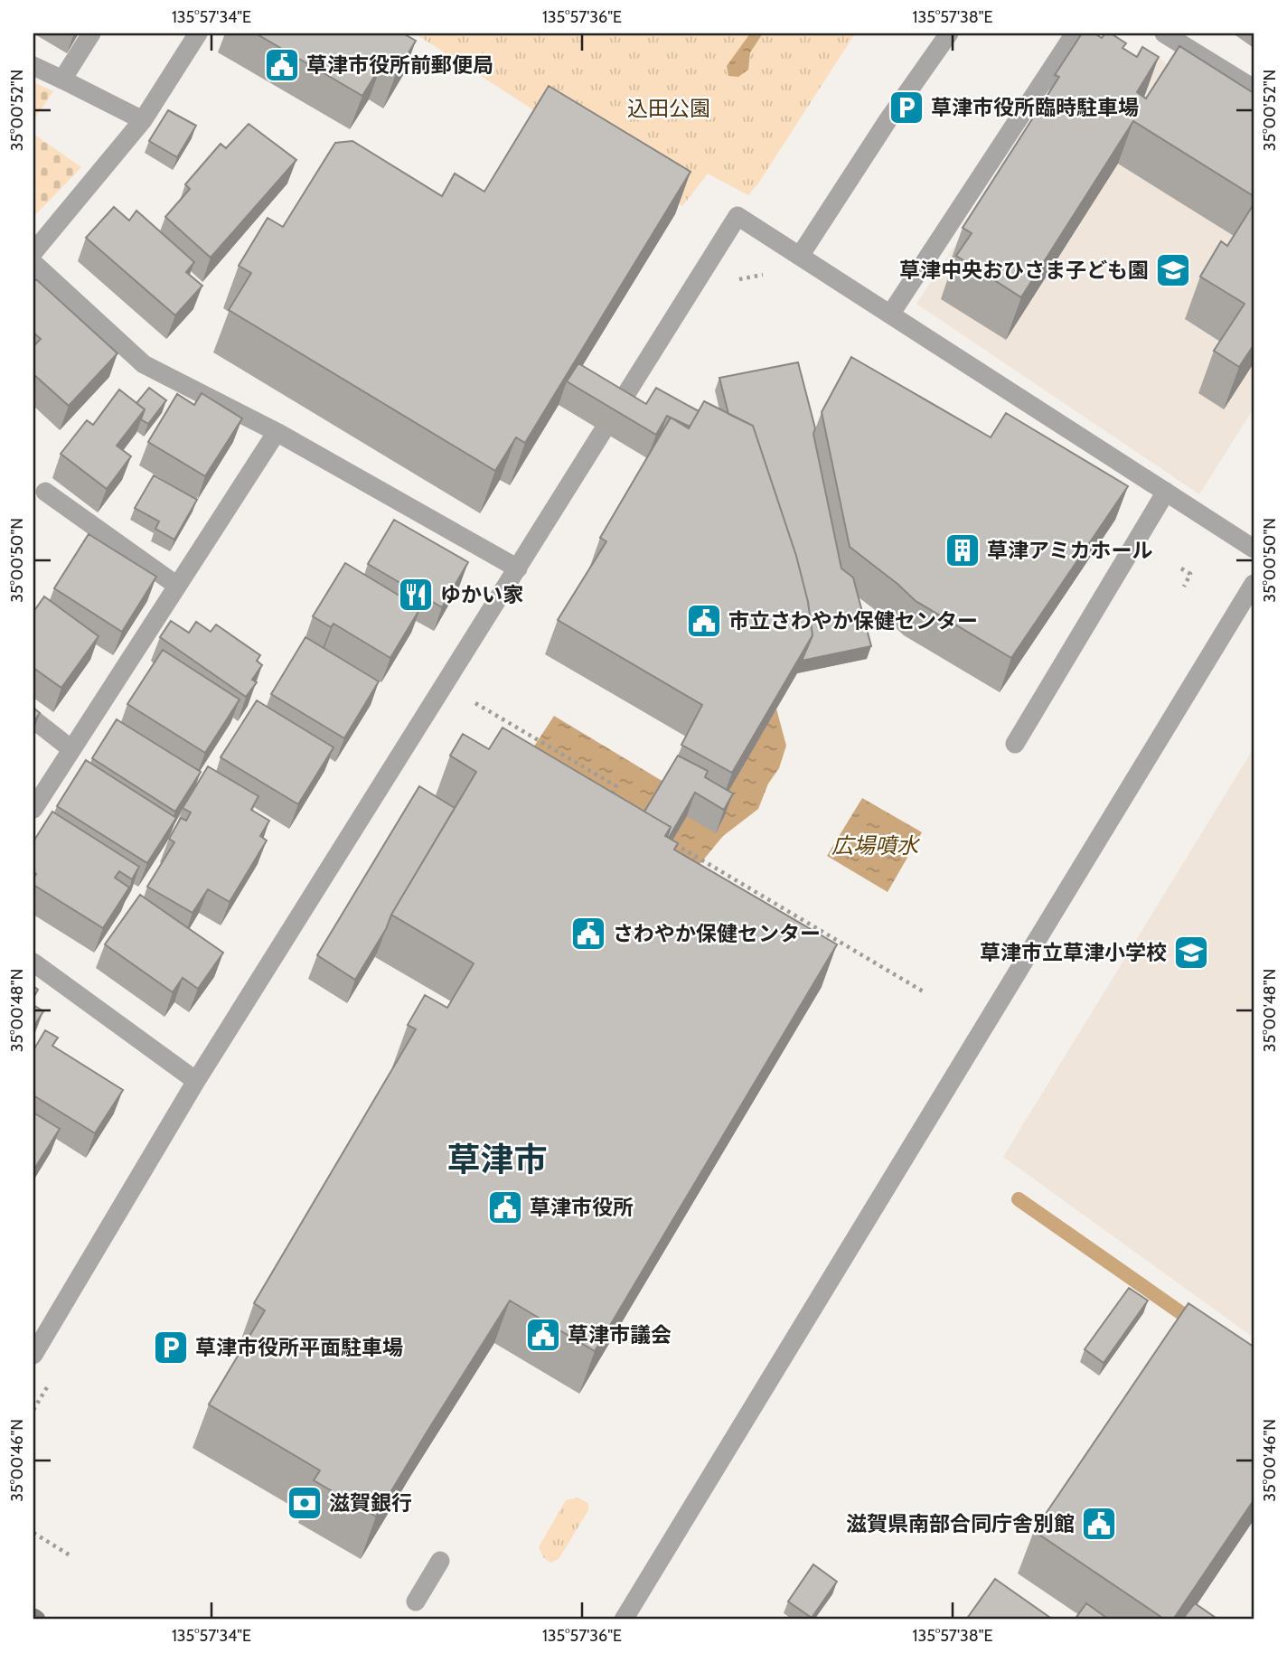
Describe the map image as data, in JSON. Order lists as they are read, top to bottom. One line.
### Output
{"districts":["草津市"],"water":["広場噴水"],"parks":["込田公園"],"places":{"public building":["草津市役所前郵便局","市立さわやか保健センター","さわやか保健センター","草津市役所","草津市議会","滋賀県南部合同庁舎別館"],"parking":["草津市役所臨時駐車場","草津市役所平面駐車場"],"school or university":["草津中央おひさま子ども園","草津市立草津小学校"],"building":["草津アミカホール"],"restaurant":["ゆかい家"],"bank":["滋賀銀行"]},"coordinates":["135°57'34\"E","135°57'36\"E","135°57'38\"E","35°00'52\"N","35°00'50\"N","35°00'48\"N","35°00'46\"N"]}
